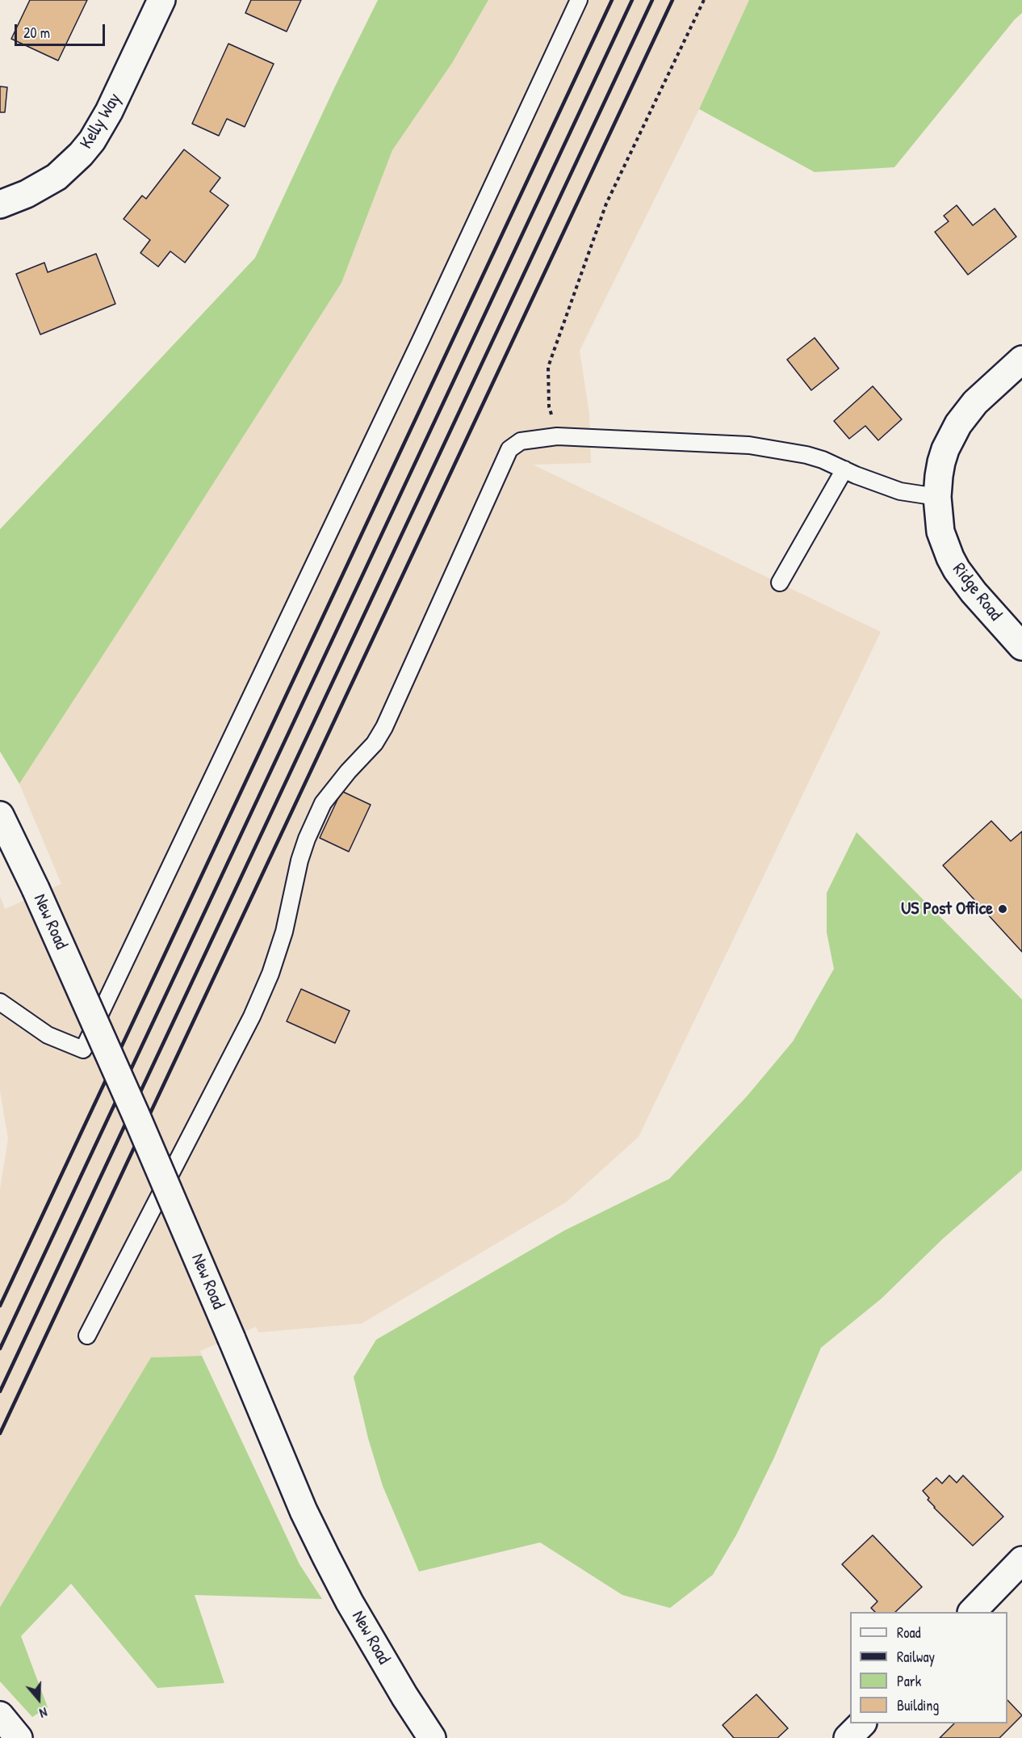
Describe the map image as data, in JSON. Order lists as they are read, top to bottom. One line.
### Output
{"streets":{"street":["Kelly Way","Ridge Road","New Road"]},"places":["US Post Office"],"legend":["Road","Railway","Park","Building"],"scale_bar":"20 m","north":"bottom"}
